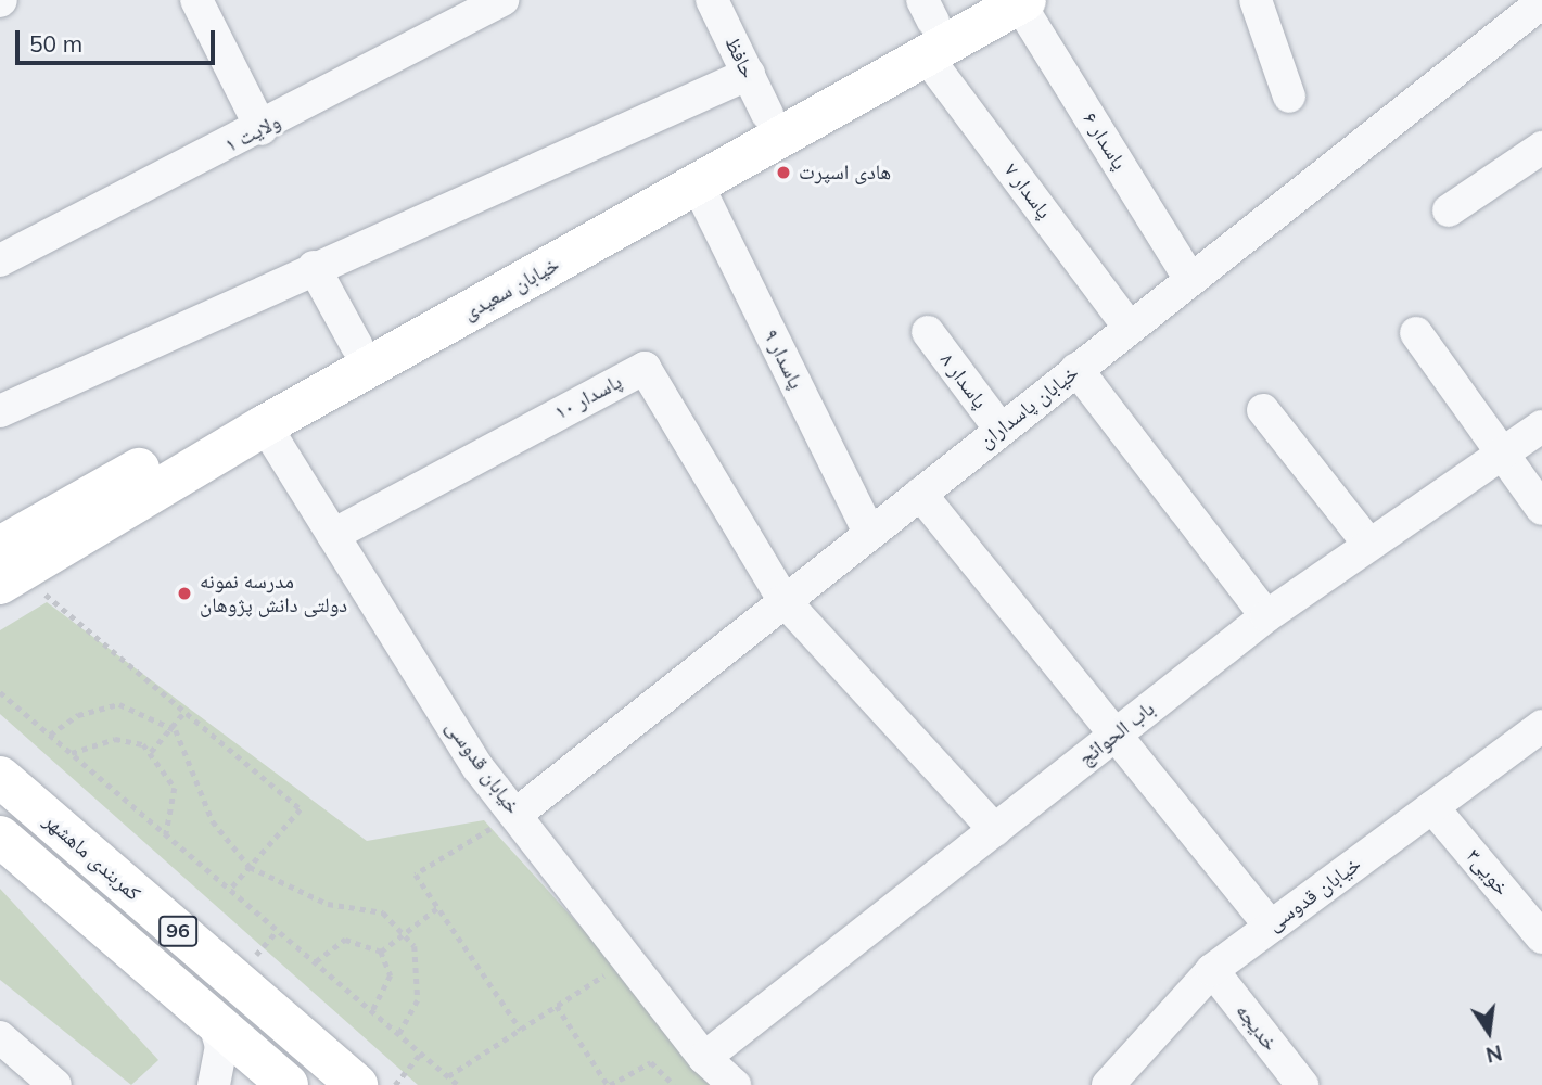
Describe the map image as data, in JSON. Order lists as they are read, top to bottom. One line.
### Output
{"streets":{"main road":["خیابان سعیدی","کمربندی ماهشهر","96"],"street":["حافظ","ولایت ۱","پاسدار ۶","پاسدار ۷","پاسدار ۹","پاسدار ۸","پاسدار ۱۰","خیابان پاسداران","باب الحوائج","خیابان قدوسی","خویی۳","خدیجه"]},"crossings":[["حافظ","خیابان سعیدی"],["پاسدار ۶","خیابان سعیدی"],["پاسدار ۶","خیابان پاسداران"],["پاسدار ۷","خیابان سعیدی"],["پاسدار ۷","خیابان پاسداران"],["خیابان سعیدی","پاسدار ۹"],["خیابان سعیدی","خیابان قدوسی"],["پاسدار ۹","خیابان پاسداران"],["پاسدار ۸","خیابان پاسداران"],["پاسدار ۱۰","خیابان پاسداران"],["پاسدار ۱۰","خیابان قدوسی"],["خیابان پاسداران","خیابان قدوسی"],["باب الحوائج","خیابان قدوسی"],["خیابان قدوسی","خویی۳"],["خیابان قدوسی","خدیجه"]],"places":["هادی اسپرت","مدرسه نمونه دولتی دانش پژوهان"],"scale_bar":"50 m","north":"bottom"}
